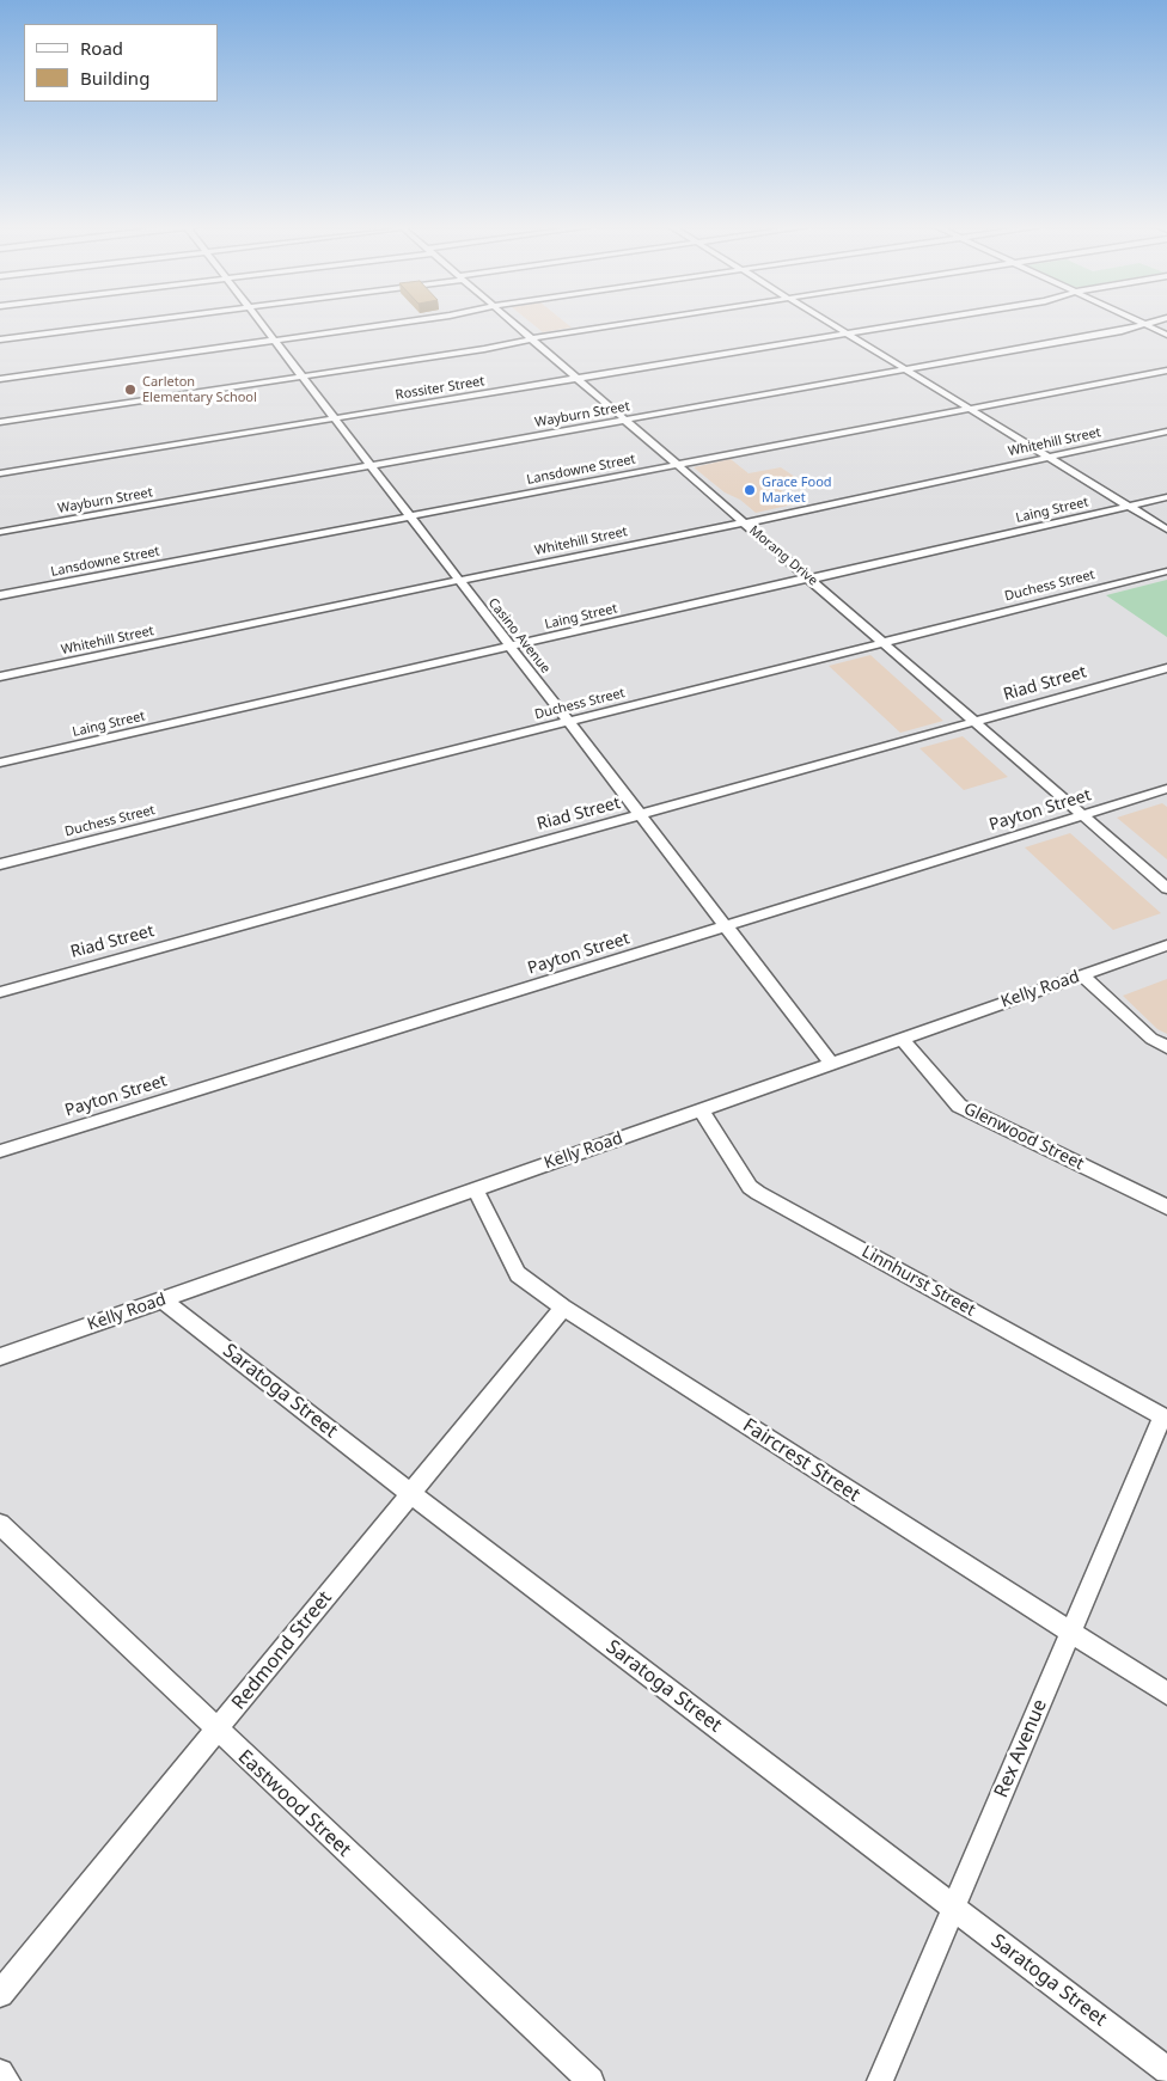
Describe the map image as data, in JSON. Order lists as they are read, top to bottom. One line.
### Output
{"streets":{"street":["Rossiter Street","Wayburn Street","Whitehill Street","Lansdowne Street","Laing Street","Morang Drive","Duchess Street","Casino Avenue","Riad Street","Payton Street","Kelly Road","Glenwood Street","Linnhurst Street","Saratoga Street","Faircrest Street","Redmond Street","Rex Avenue","Eastwood Street"]},"crossings":[["Rossiter Street","Morang Drive"],["Rossiter Street","Casino Avenue"],["Wayburn Street","Morang Drive"],["Wayburn Street","Casino Avenue"],["Whitehill Street","Morang Drive"],["Whitehill Street","Casino Avenue"],["Lansdowne Street","Morang Drive"],["Lansdowne Street","Casino Avenue"],["Laing Street","Morang Drive"],["Laing Street","Casino Avenue"],["Morang Drive","Duchess Street"],["Morang Drive","Riad Street"],["Morang Drive","Payton Street"],["Duchess Street","Casino Avenue"],["Casino Avenue","Riad Street"],["Casino Avenue","Payton Street"],["Casino Avenue","Kelly Road"],["Kelly Road","Glenwood Street"],["Kelly Road","Linnhurst Street"],["Kelly Road","Saratoga Street"],["Kelly Road","Faircrest Street"],["Linnhurst Street","Rex Avenue"],["Saratoga Street","Redmond Street"],["Saratoga Street","Rex Avenue"],["Faircrest Street","Redmond Street"],["Faircrest Street","Rex Avenue"],["Redmond Street","Eastwood Street"]],"places":["Carleton Elementary School","Grace Food Market"],"legend":["Road","Building"]}
